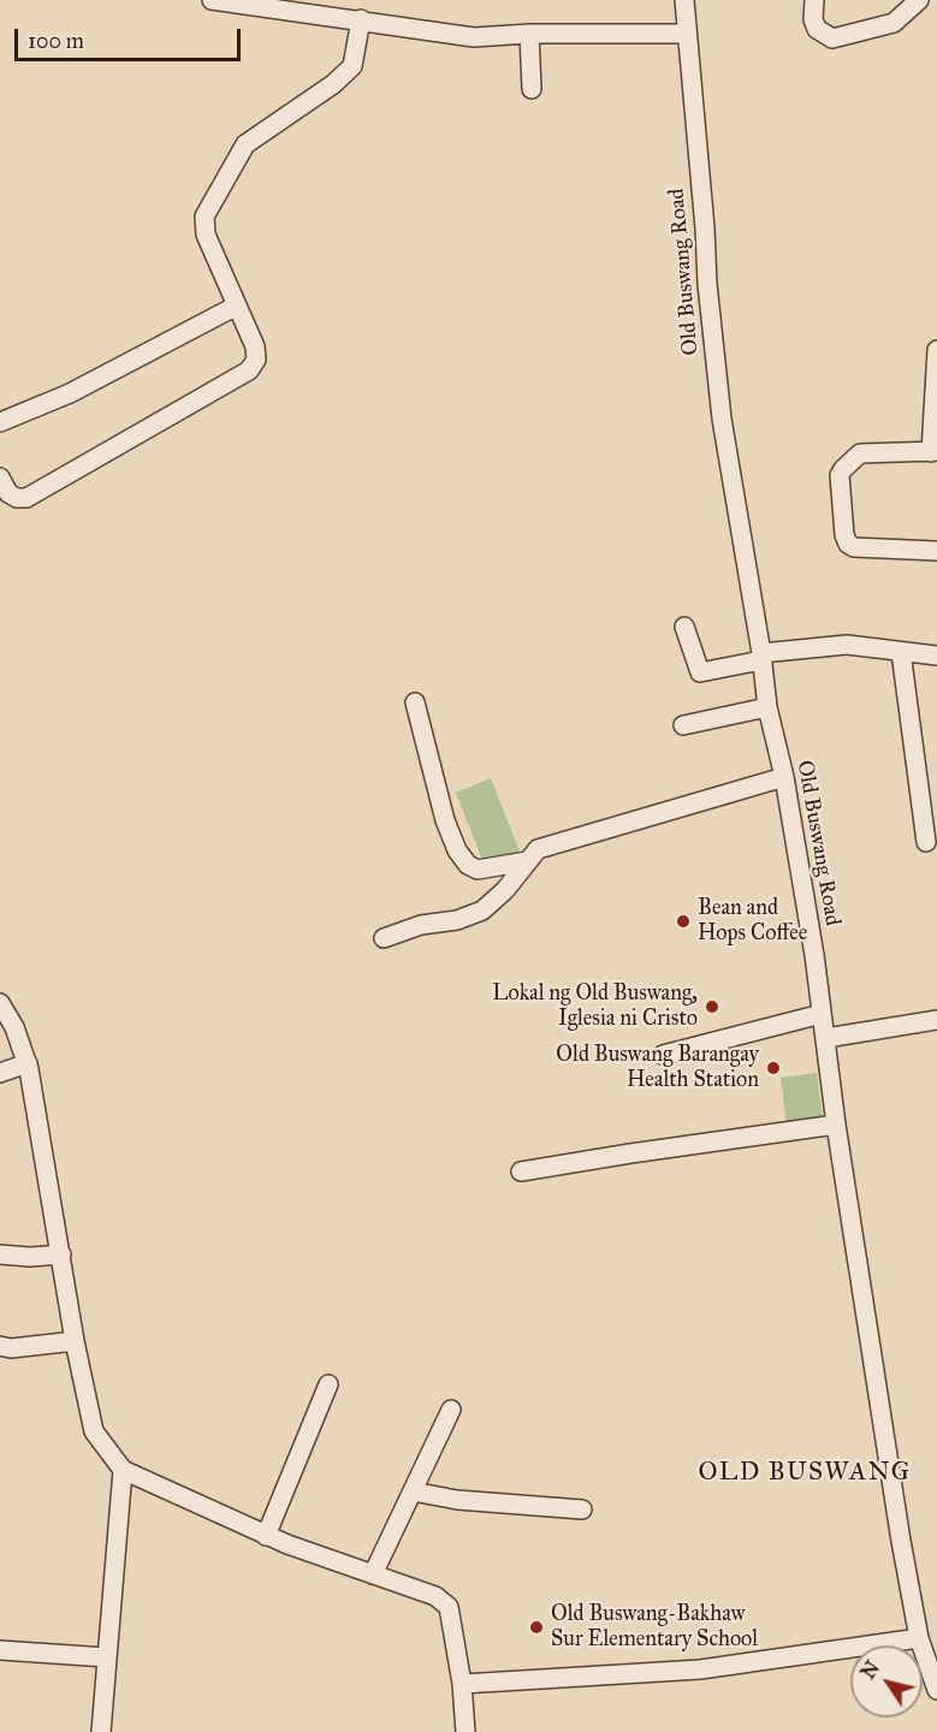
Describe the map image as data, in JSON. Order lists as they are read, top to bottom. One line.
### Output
{"streets":{"street":["Old Buswang Road"]},"districts":["OLD BUSWANG"],"places":["Bean and Hops Coffee","Lokal ng Old Buswang, Iglesia ni Cristo","Old Buswang Barangay Health Station","Old Buswang-Bakhaw Sur Elementary School"],"scale_bar":"100 m","north":"top left"}
